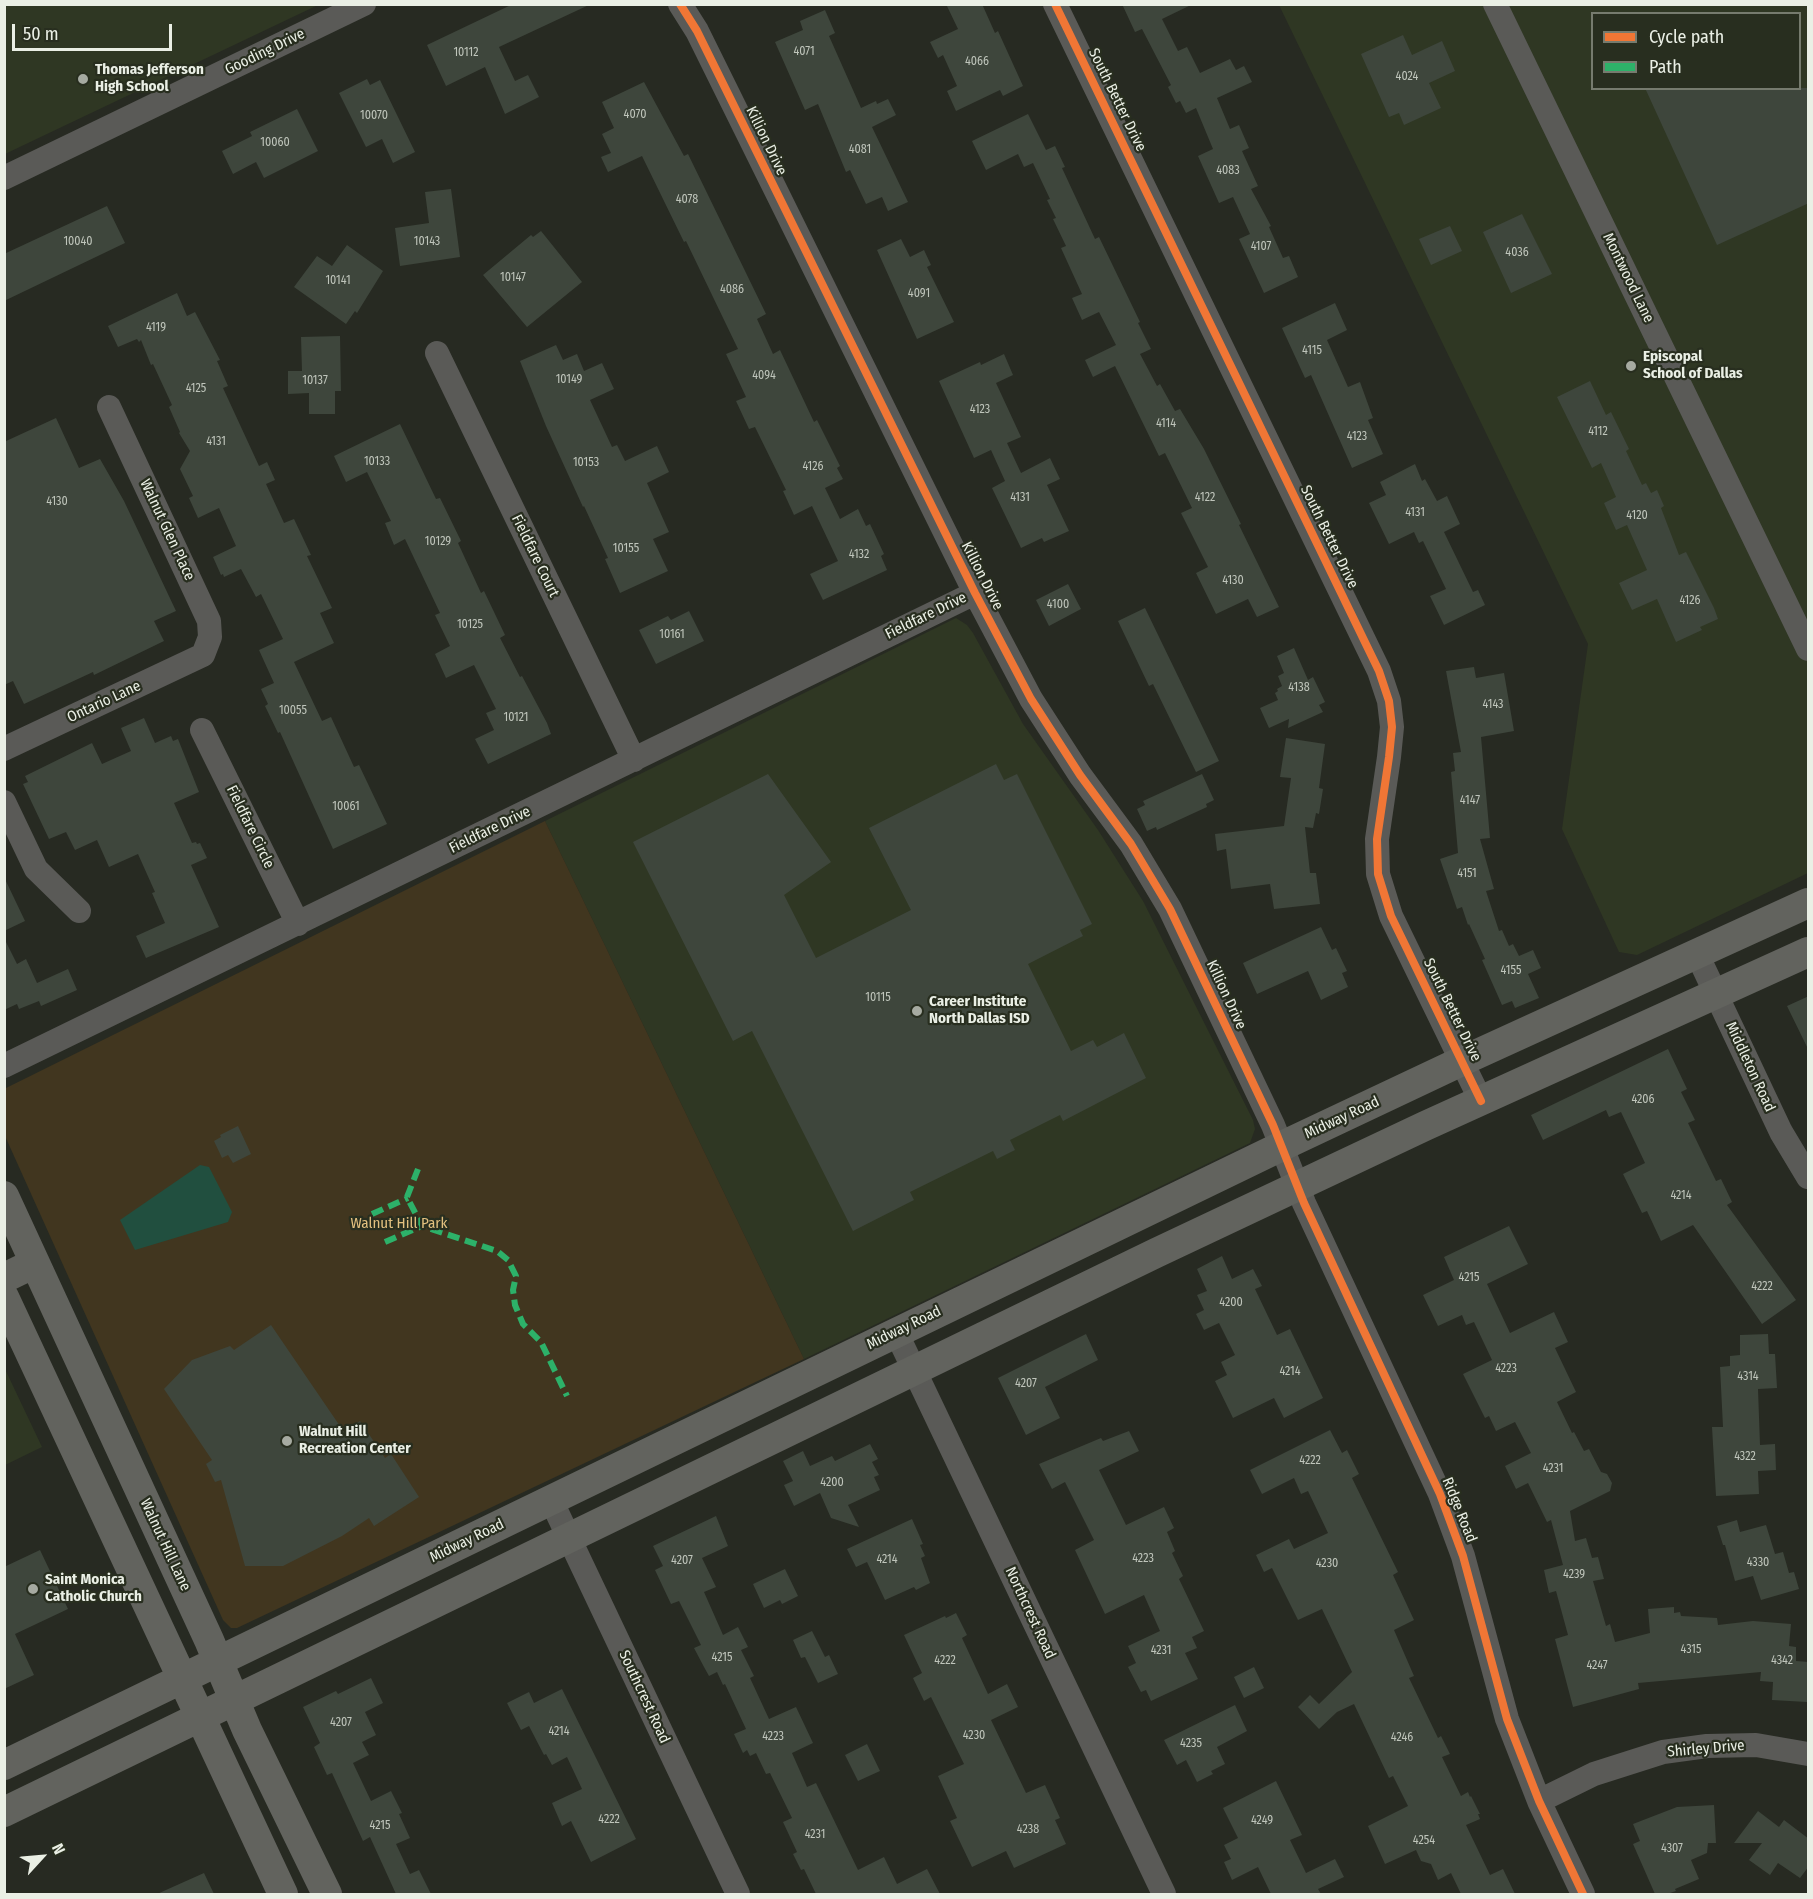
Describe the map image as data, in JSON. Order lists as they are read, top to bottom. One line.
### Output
{"streets":{"main road":["Midway Road","Walnut Hill Lane"],"street":["Gooding Drive","South Better Drive","Killion Drive","Montwood Lane","Walnut Glen Place","Fieldfare Court","Fieldfare Drive","Ontario Lane","Fieldfare Circle","Middleton Road","Ridge Road","Northcrest Road","Southcrest Road","Shirley Drive"]},"crossings":[["South Better Drive","Midway Road"],["Killion Drive","Fieldfare Drive"],["Killion Drive","Midway Road"],["Killion Drive","Ridge Road"],["Walnut Glen Place","Ontario Lane"],["Fieldfare Court","Fieldfare Drive"],["Fieldfare Drive","Fieldfare Circle"],["Middleton Road","Midway Road"],["Midway Road","Ridge Road"],["Midway Road","Walnut Hill Lane"],["Midway Road","Northcrest Road"],["Midway Road","Southcrest Road"],["Ridge Road","Shirley Drive"]],"parks":["Walnut Hill Park"],"places":["Thomas Jefferson High School","Episcopal School of Dallas","Career Institute North Dallas ISD","Walnut Hill Recreation Center","Saint Monica Catholic Church"],"house_numbers":["4071","10112","4066","4024","4070","10070","10060","4081","4083","4078","10040","10143","4107","4036","10147","10141","4086","4091","4119","4115","4094","10149","10137","4125","4123","4114","4112","4123","4131","10133","10153","4126","4131","4122","4130","4131","4120","10129","10155","4132","4130","4126","4100","10125","10161","4138","4143","10055","10121","4147","10061","4151","4155","10115","4206","4214","4215","4222","4200","4223","4214","4314","4207","4322","4222","4231","4200","4223","4214","4207","4330","4230","4239","4315","4231","4215","4222","4342","4247","4207","4214","4230","4223","4246","4235","4222","4249","4215","4238","4231","4254","4307"],"legend":["Cycle path","Path"],"scale_bar":"50 m","north":"top right"}
